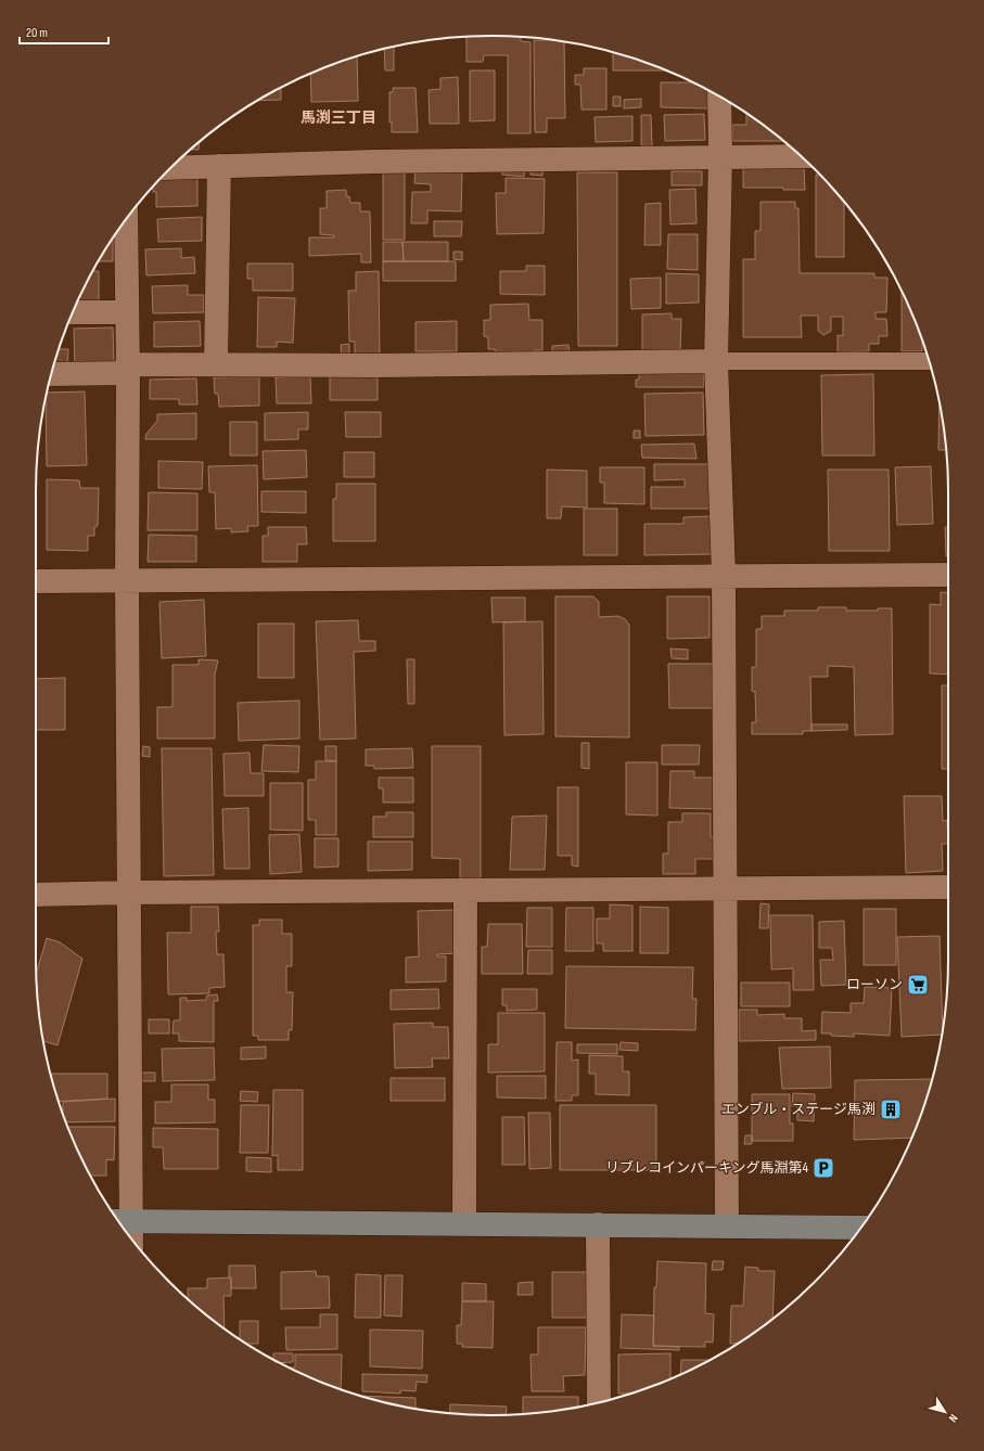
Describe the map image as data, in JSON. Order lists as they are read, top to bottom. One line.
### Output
{"districts":["馬渕三丁目"],"places":{"supermarket":["ローソン"],"building":["エンブル・ステージ馬渕"],"parking":["リブレコインパーキング馬淵第4"]},"scale_bar":"20 m","north":"bottom right"}
